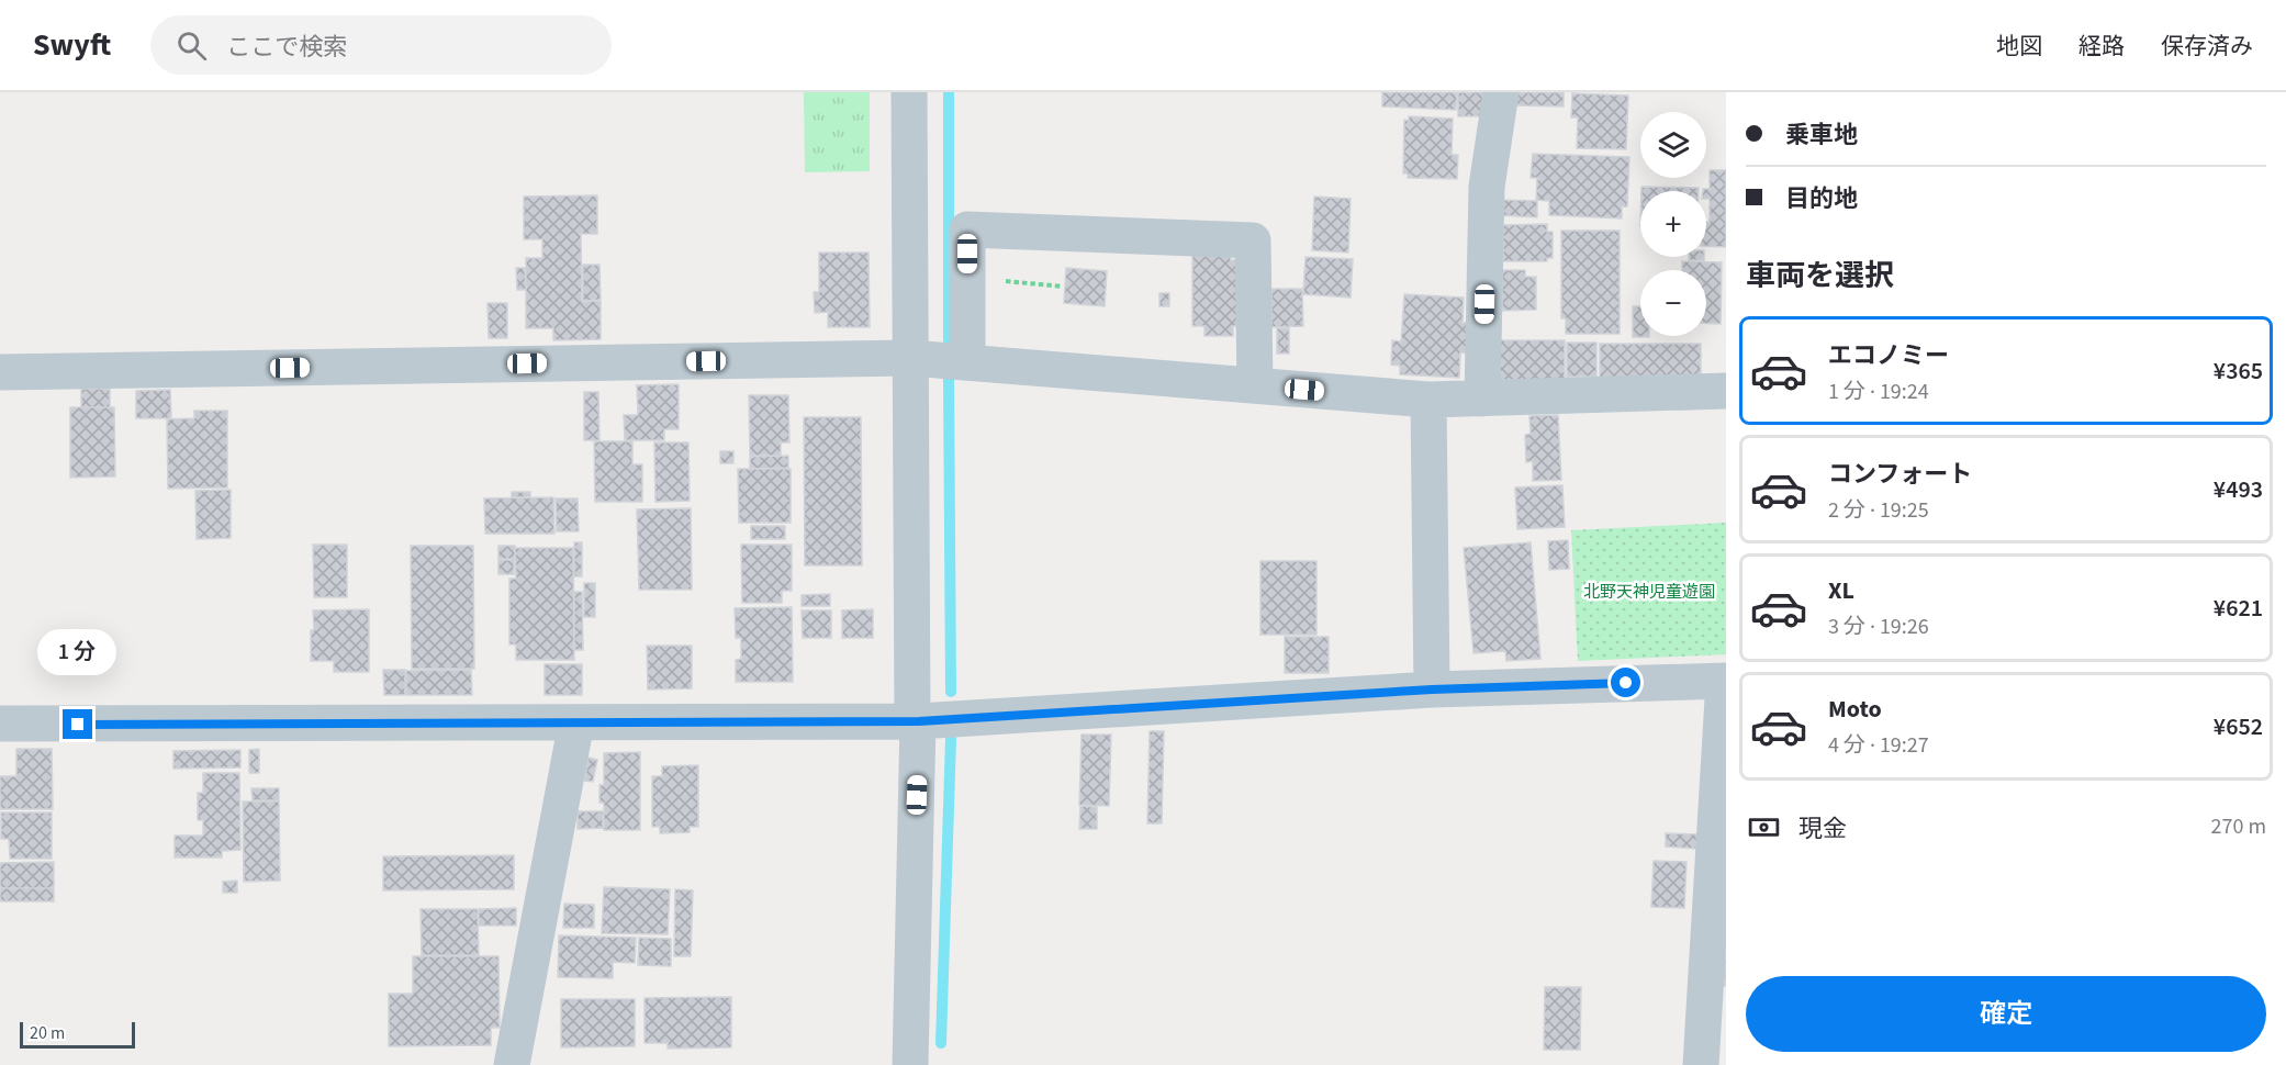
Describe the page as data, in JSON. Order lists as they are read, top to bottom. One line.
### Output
{"parks":["北野天神児童遊園"],"scale_bar":"20 m","page":{"header":"Swyft","search":"ここで検索","nav":["地図","経路","保存済み"],"banner":["乗車地","目的地"],"map_buttons":["+","−"],"heading":"車両を選択","list":[{"name":"エコノミー","note":"1 分 · 19:24","value":"¥365"},{"name":"コンフォート","note":"2 分 · 19:25","value":"¥493"},{"name":"XL","note":"3 分 · 19:26","value":"¥621"},{"name":"Moto","note":"4 分 · 19:27","value":"¥652"}],"bubble":"1 分","pay":["現金","270 m"],"buttons":"確定","scale":"20 m"}}
